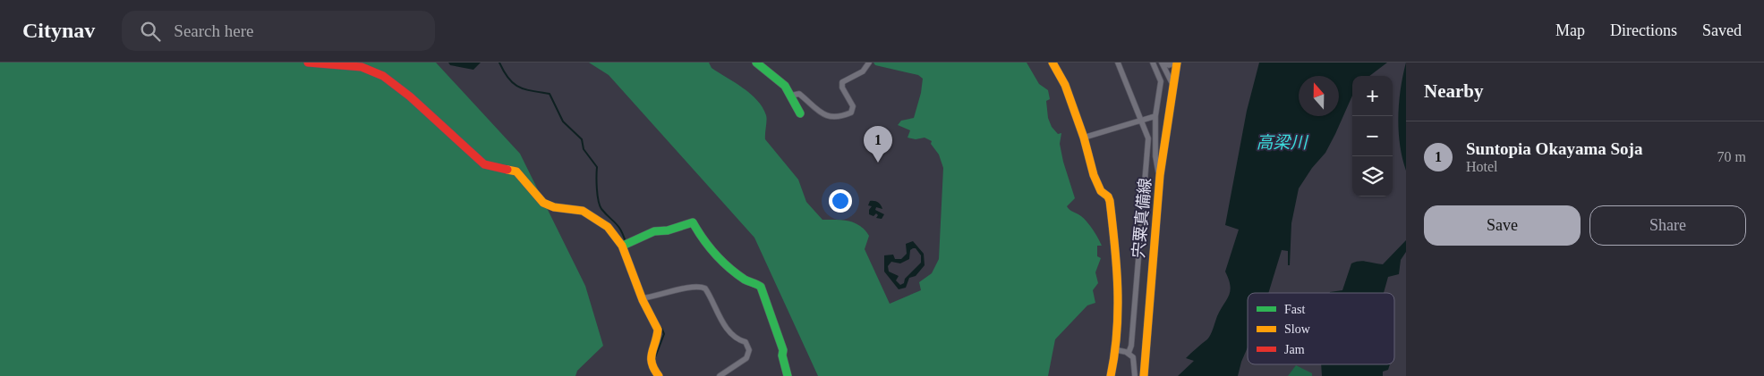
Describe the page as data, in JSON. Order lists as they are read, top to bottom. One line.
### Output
{"streets":{"street":["宍粟真備線"]},"water":["高梁川"],"legend":["Fast","Slow","Jam"],"north":"top","page":{"header":"Citynav","search":"Search here","nav":["Map","Directions","Saved"],"heading":"Nearby","map_buttons":["+","−"],"list":[{"mark":"1","name":"Suntopia Okayama Soja","note":"Hotel","value":"70 m"}],"pins":"1","buttons":["Save","Share"]}}
